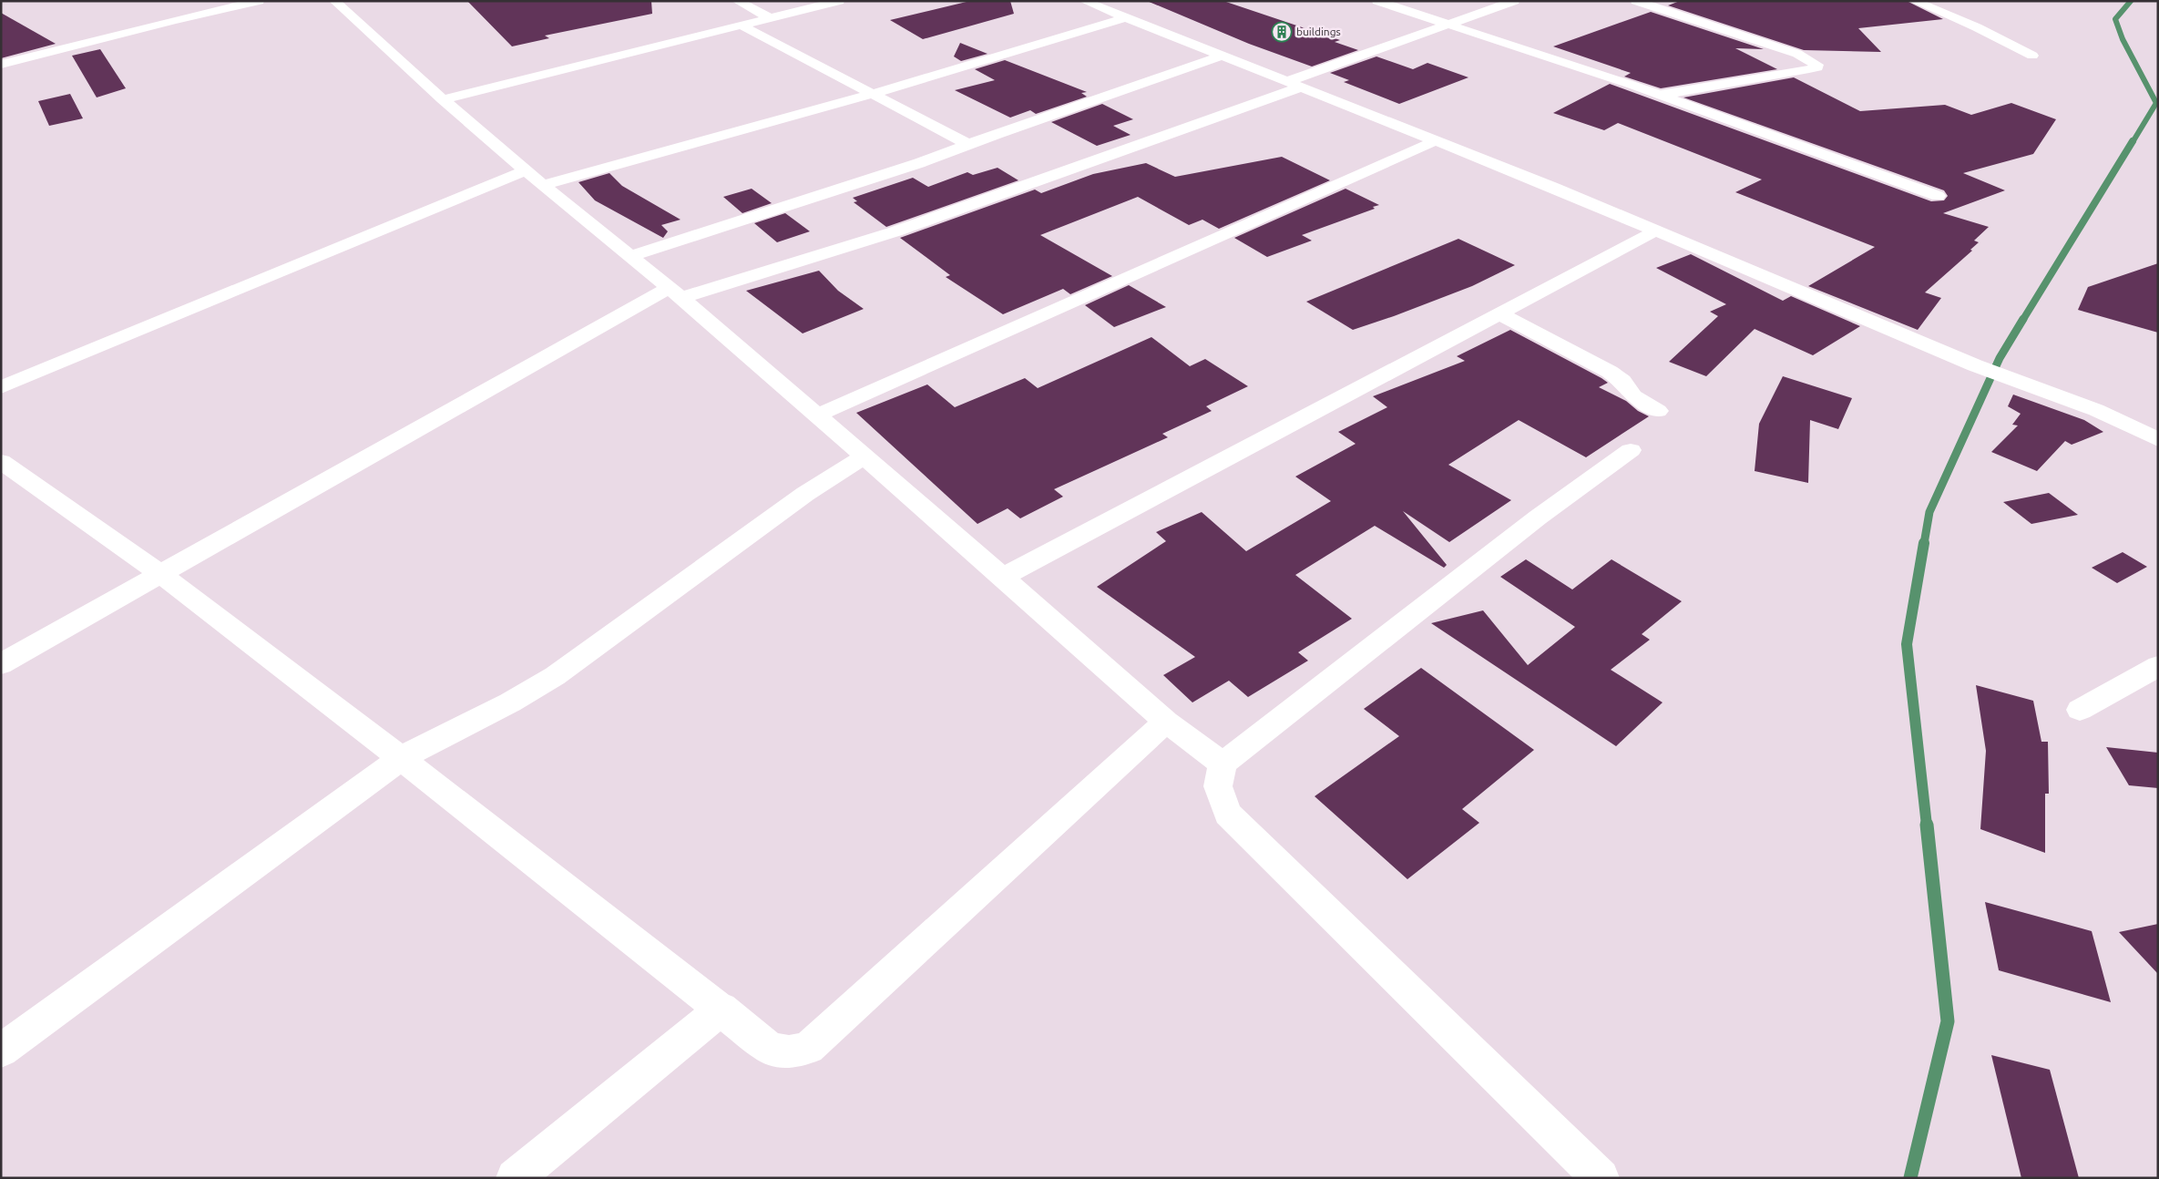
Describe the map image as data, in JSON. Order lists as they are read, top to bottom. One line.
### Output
{"places":{"building":["buildings"]}}
